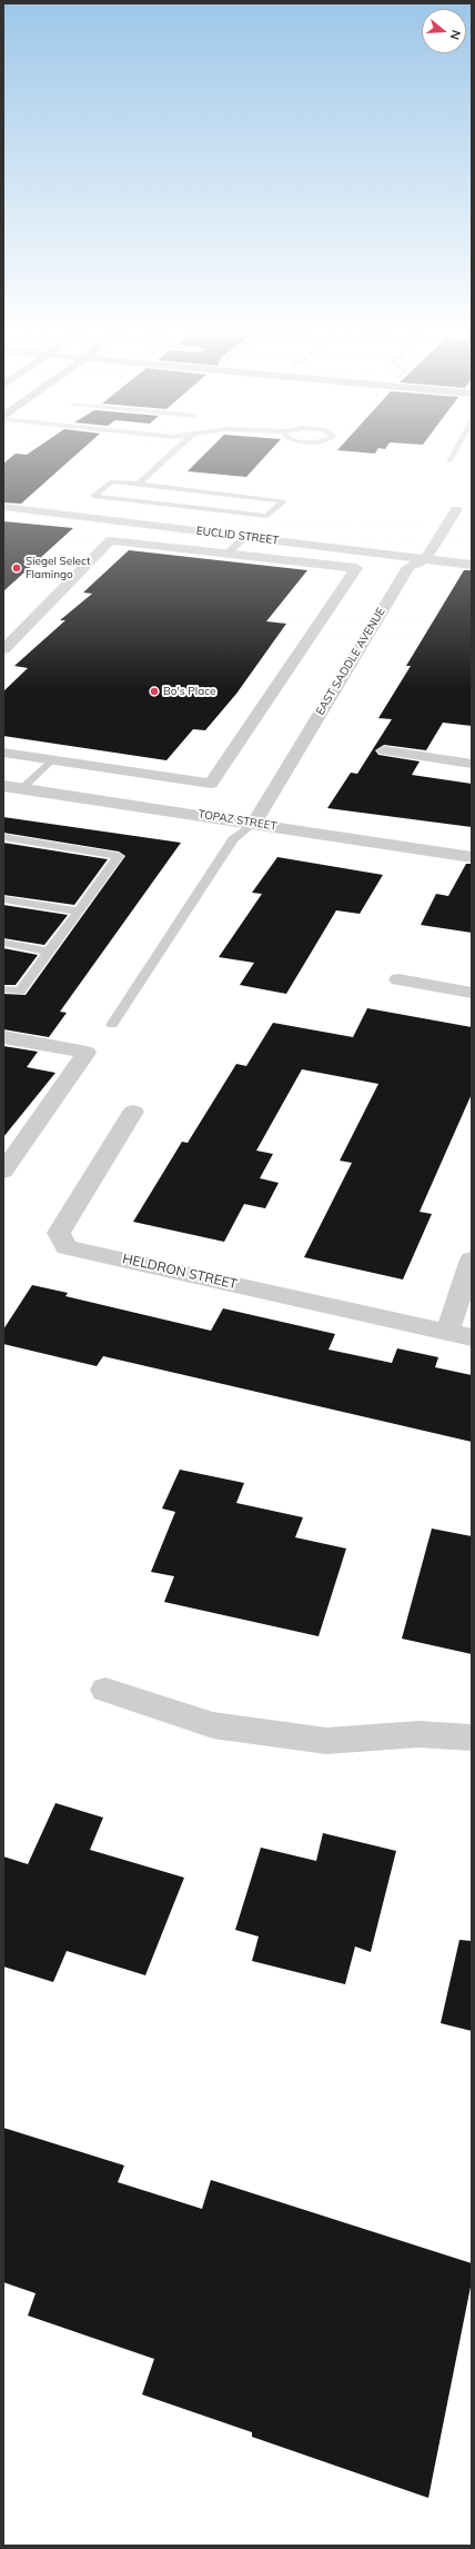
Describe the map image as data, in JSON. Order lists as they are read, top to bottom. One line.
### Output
{"streets":{"street":["EUCLID STREET","EAST SADDLE AVENUE","TOPAZ STREET","HELDRON STREET"]},"crossings":[["EUCLID STREET","EAST SADDLE AVENUE"],["EAST SADDLE AVENUE","TOPAZ STREET"]],"places":["Siegel Select Flamingo","Bo's Place"],"north":"right"}
